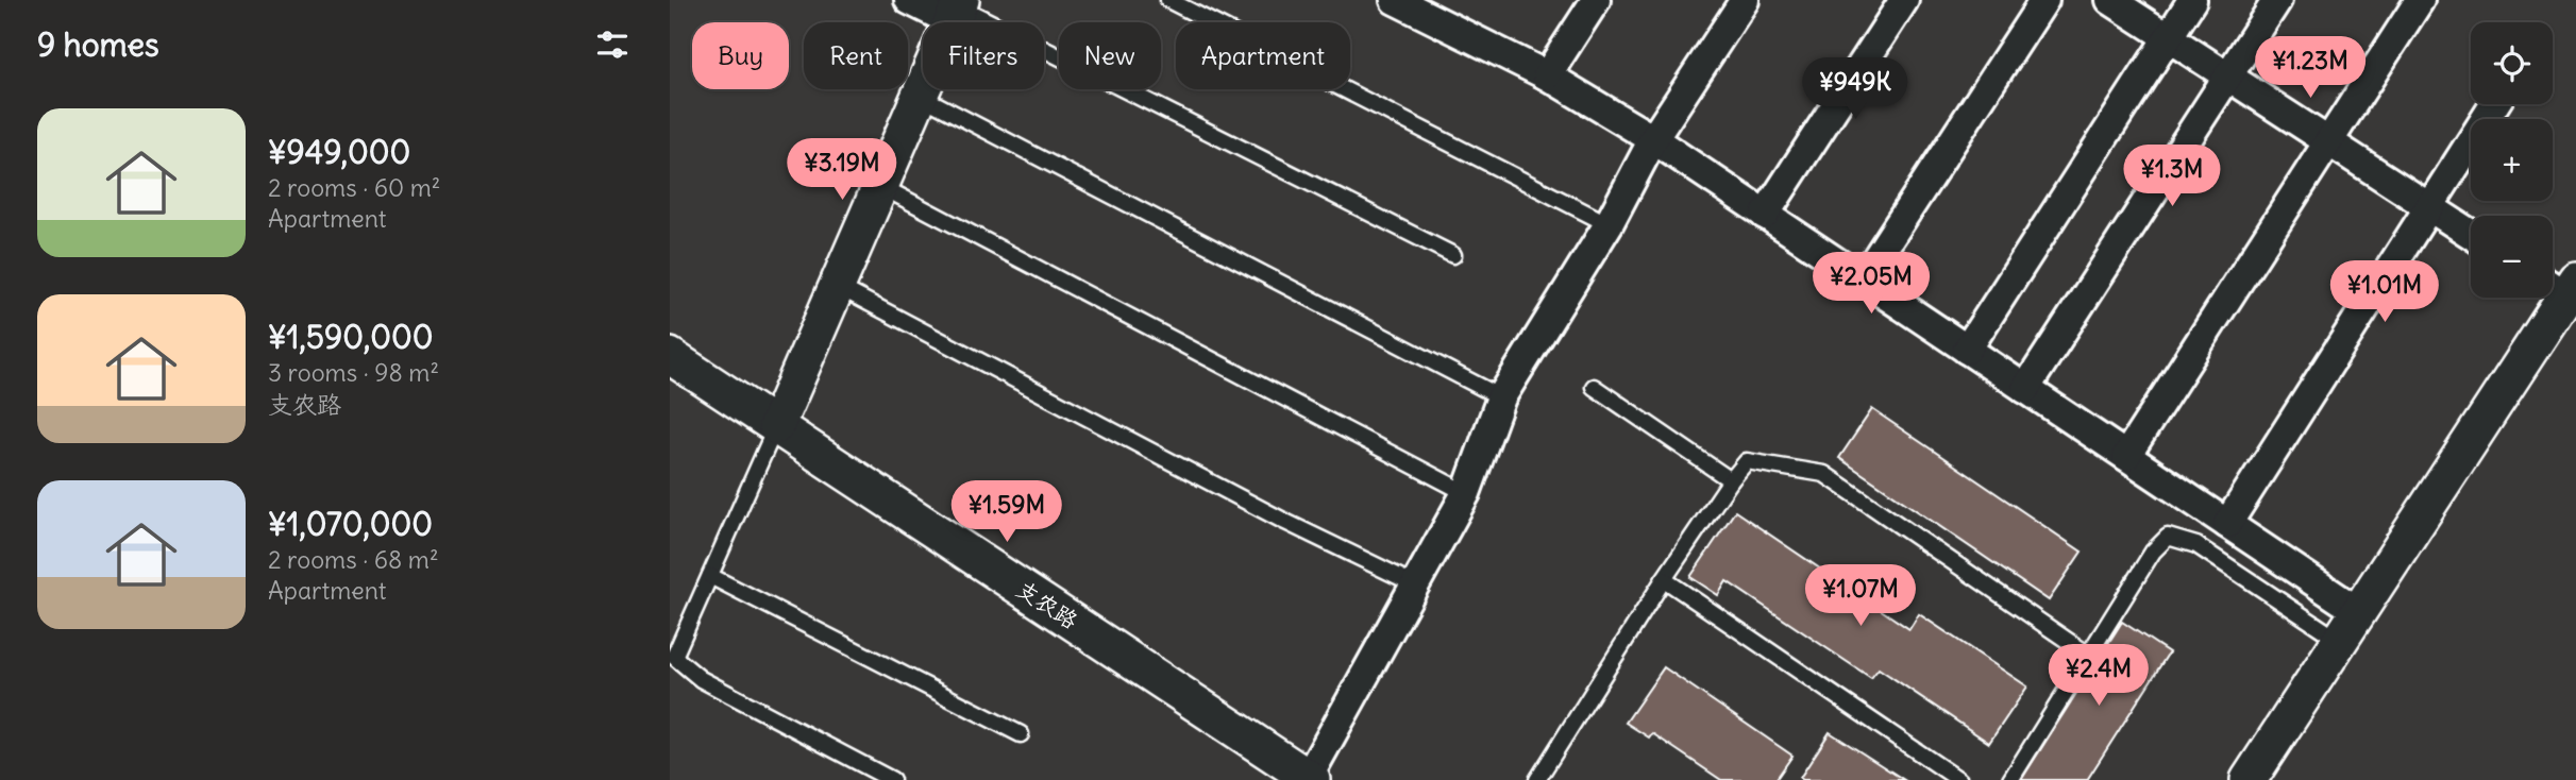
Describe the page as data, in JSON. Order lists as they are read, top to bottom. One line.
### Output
{"streets":{"street":["支农路"]},"page":{"heading":"9 homes","map_buttons":["+","−"],"chip":["Buy","Rent","Filters","New","Apartment"],"price":["¥1.23M","¥949K","¥3.19M","¥1.3M","¥2.05M","¥1.01M","¥1.59M","¥1.07M","¥2.4M"],"list":[{"name":"¥949,000","note":"2 rooms · 60 m² · Apartment"},{"name":"¥1,590,000","note":"3 rooms · 98 m² · 支农路"},{"name":"¥1,070,000","note":"2 rooms · 68 m² · Apartment"}]}}
